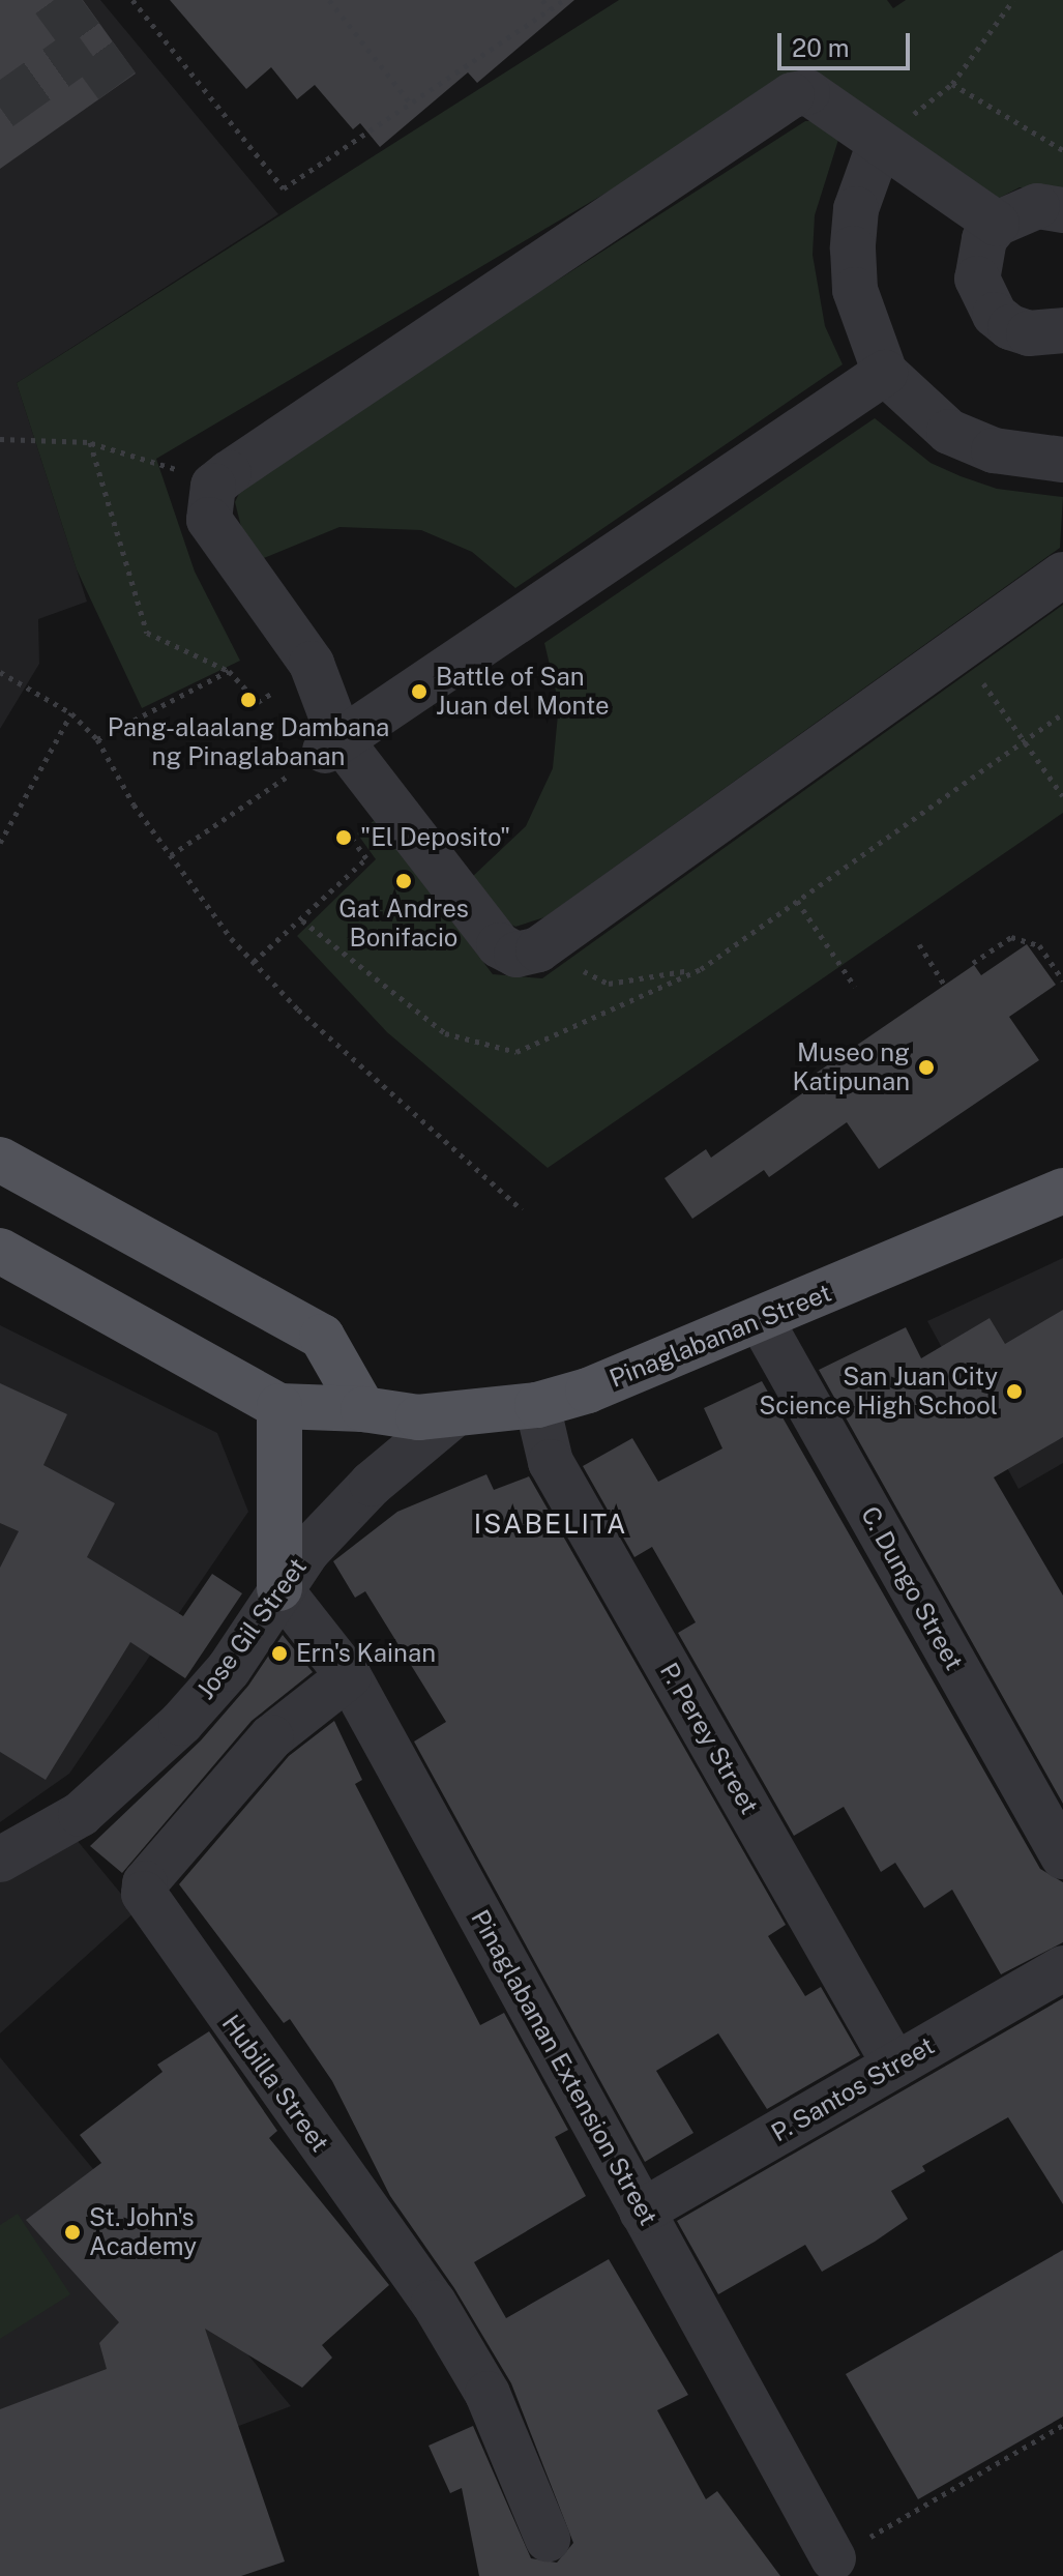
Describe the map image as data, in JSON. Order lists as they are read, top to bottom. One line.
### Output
{"streets":{"main road":["Pinaglabanan Street"],"street":["C. Dungo Street","Jose Gil Street","P. Perey Street","Pinaglabanan Extension Street","Hubilla Street","P. Santos Street"]},"crossings":[["Pinaglabanan Street","C. Dungo Street"],["Pinaglabanan Street","Jose Gil Street"],["Pinaglabanan Street","P. Perey Street"],["Jose Gil Street","Pinaglabanan Extension Street"],["P. Perey Street","P. Santos Street"],["Pinaglabanan Extension Street","Hubilla Street"],["Pinaglabanan Extension Street","P. Santos Street"]],"districts":["ISABELITA"],"places":["Battle of San Juan del Monte","Pang-alaalang Dambana ng Pinaglabanan","\"El Deposito\"","Gat Andres Bonifacio","Museo ng Katipunan","San Juan City Science High School","Ern's Kainan","St. John's Academy"],"scale_bar":"20 m"}
